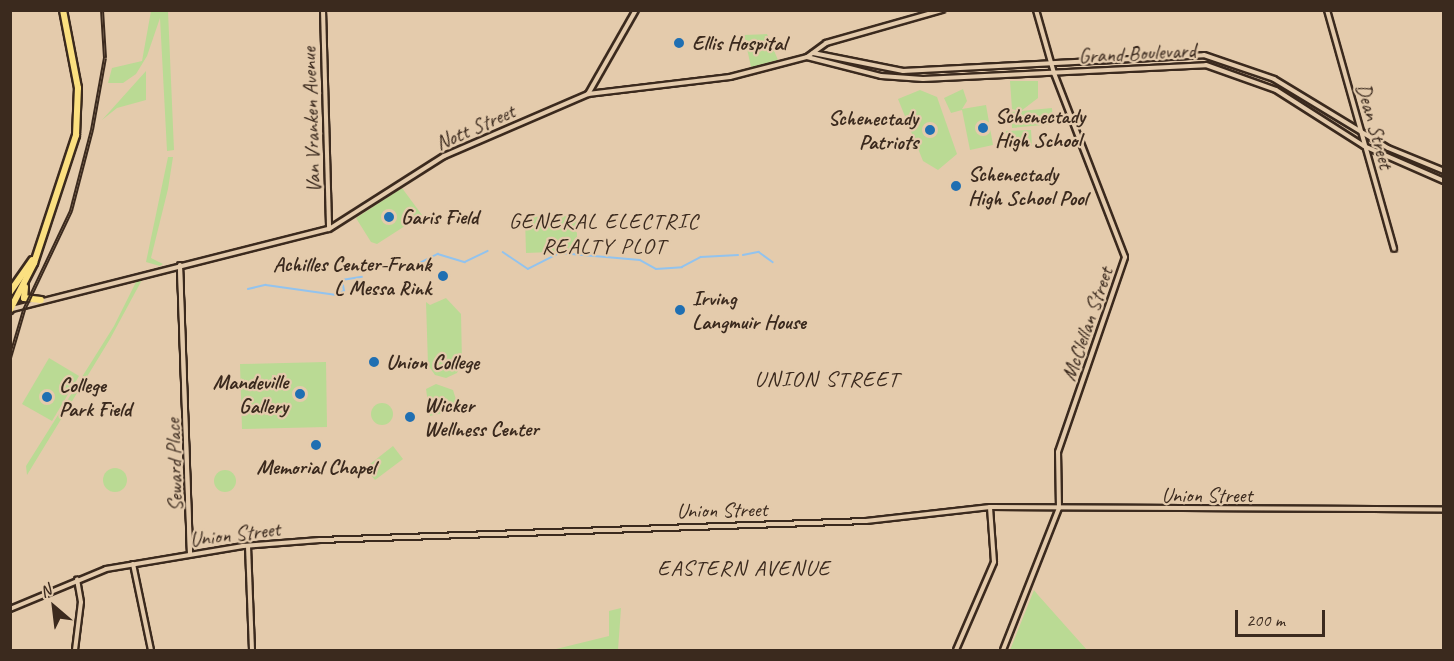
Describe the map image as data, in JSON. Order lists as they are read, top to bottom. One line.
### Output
{"streets":{"street":["Grand Boulevard","Van Vranken Avenue","Dean Street","Nott Street","McClellan Street","Seward Place","Union Street"]},"crossings":[["Grand Boulevard","Dean Street"],["Grand Boulevard","Nott Street"],["Grand Boulevard","McClellan Street"],["Van Vranken Avenue","Nott Street"],["Nott Street","Seward Place"],["McClellan Street","Union Street"],["Seward Place","Union Street"]],"districts":["GENERAL ELECTRIC REALTY PLOT","UNION STREET","EASTERN AVENUE"],"places":["Ellis Hospital","Schenectady High School","Schenectady Patriots","Schenectady High School Pool","Garis Field","Achilles Center-Frank L Messa Rink","Irving Langmuir House","Union College","Mandeville Gallery","College Park Field","Wicker Wellness Center","Memorial Chapel"],"scale_bar":"200 m","north":"top left"}
